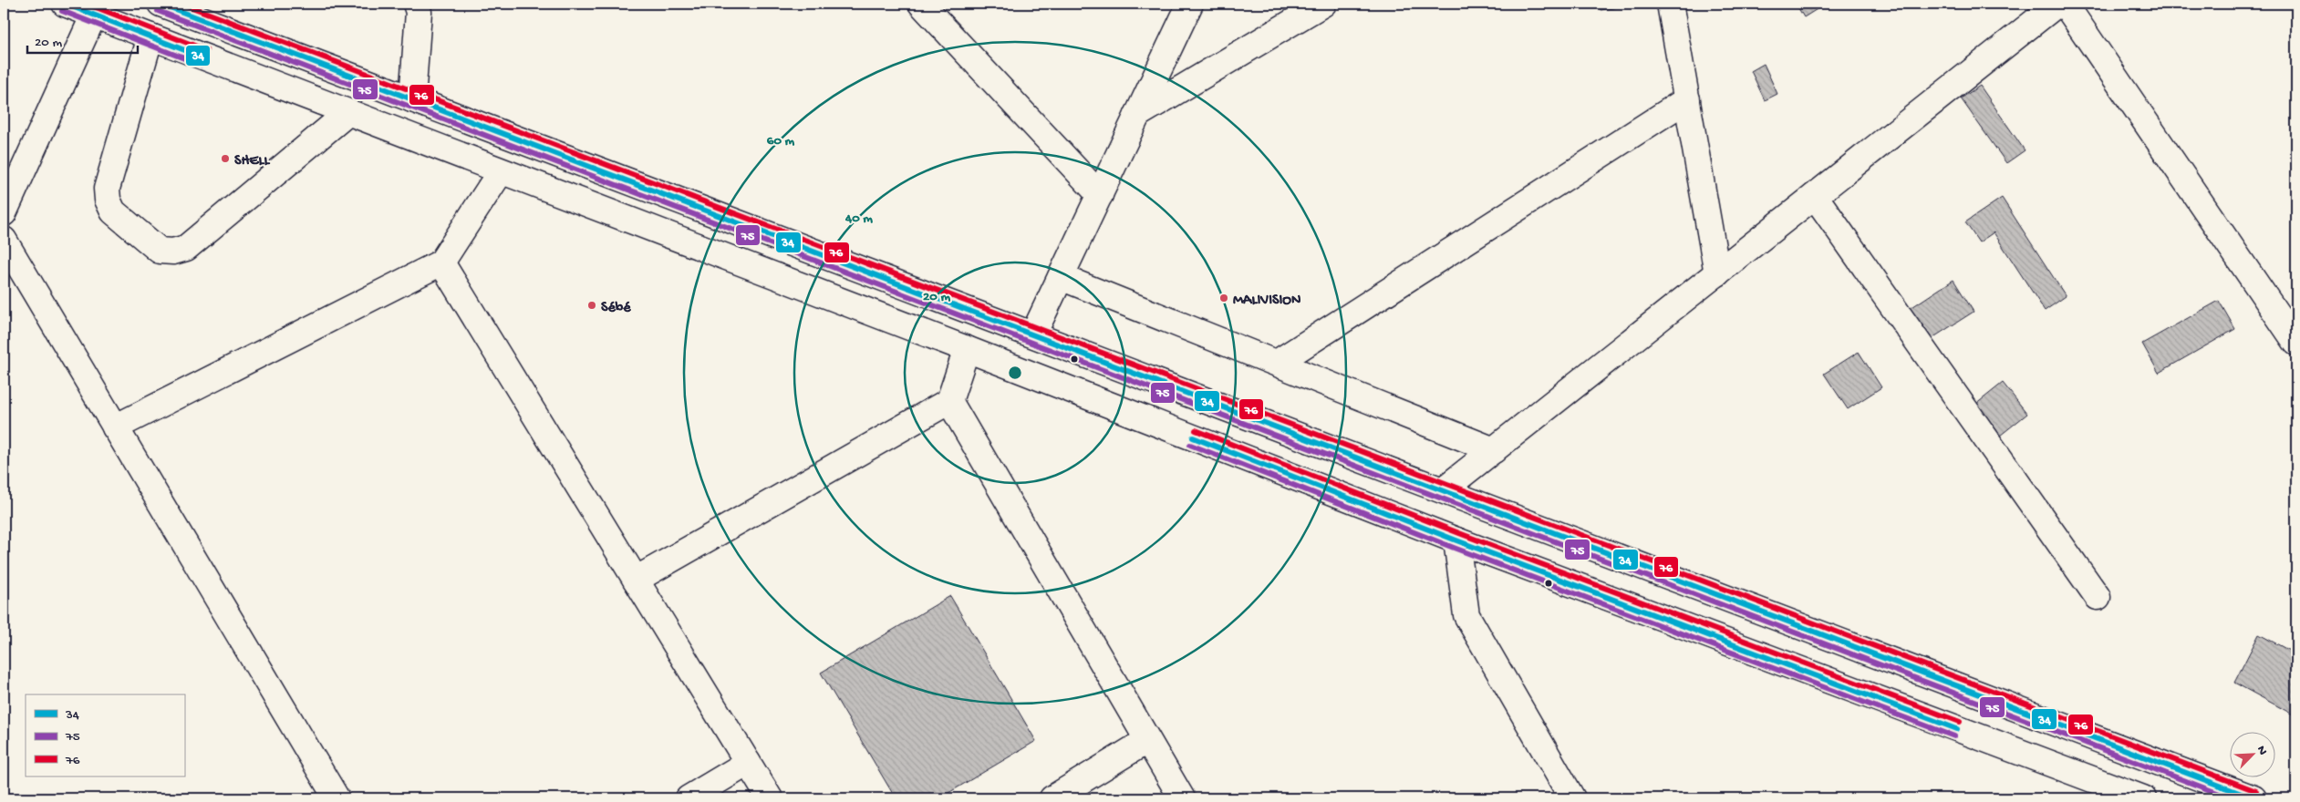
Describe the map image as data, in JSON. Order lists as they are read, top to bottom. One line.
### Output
{"places":["SHELL","MALIVISION","Sébé"],"lines":["transit line 34","transit line 76","transit line 75"],"legend":["34","75","76"],"scale_bar":"20 m","north":"top right","rings":["60 m","40 m","20 m"]}
